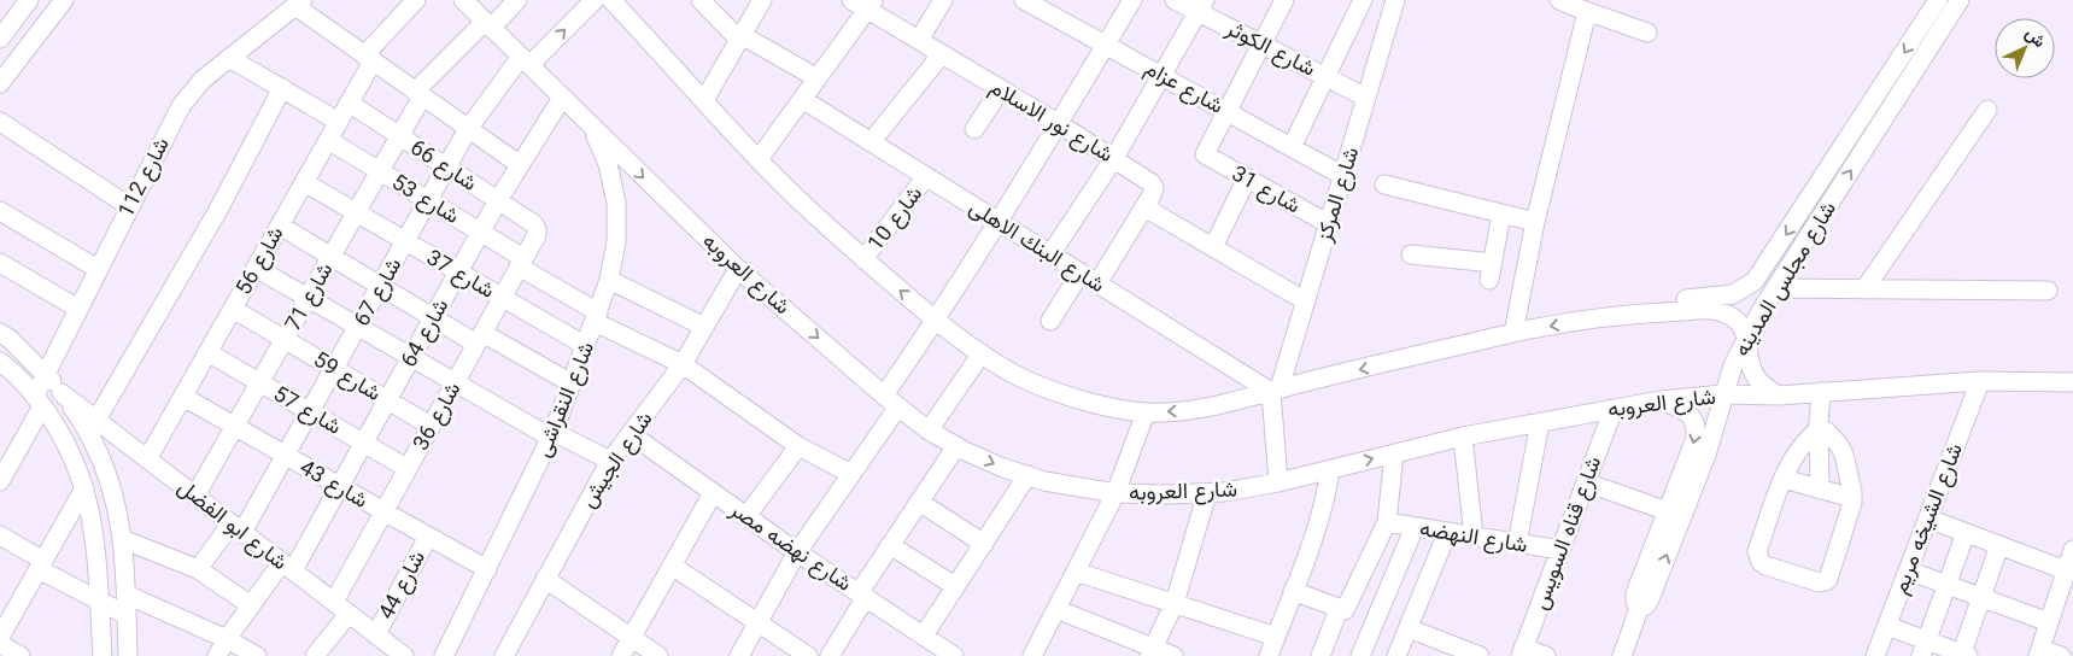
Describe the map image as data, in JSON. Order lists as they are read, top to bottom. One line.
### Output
{"streets":{"street":["شارع الكوثر","شارع عزام","شارع نور الاسلام","شارع 66","شارع 112","شارع 31","شارع المركز","شارع 53","شارع 10","شارع البنك الاهلى","شارع 56","شارع 37","شارع العروبه","شارع مجلس المدينه","شارع 67","شارع 71","شارع 64","شارع 59","شارع النقراشى","شارع 57","شارع 36","شارع الجيش","شارع 43","شارع الشيخه مريم","شارع ابو الفضل","شارع قناه السويس","شارع النهضه","شارع نهضه مصر","شارع 44"]},"crossings":[["شارع الكوثر","شارع المركز"],["شارع عزام","شارع 31"],["شارع عزام","شارع المركز"],["شارع نور الاسلام","شارع البنك الاهلى"],["شارع 66","شارع 56"],["شارع 66","شارع 67"],["شارع 66","شارع 71"],["شارع 66","شارع 64"],["شارع 66","شارع 36"],["شارع 31","شارع المركز"],["شارع المركز","شارع البنك الاهلى"],["شارع 53","شارع 56"],["شارع 53","شارع 67"],["شارع 53","شارع 71"],["شارع 53","شارع 64"],["شارع 53","شارع النقراشى"],["شارع 53","شارع 36"],["شارع 53","شارع الجيش"],["شارع 10","شارع البنك الاهلى"],["شارع 56","شارع 37"],["شارع 56","شارع 59"],["شارع 56","شارع 57"],["شارع 56","شارع 43"],["شارع 56","شارع ابو الفضل"],["شارع 37","شارع 67"],["شارع 37","شارع 71"],["شارع 37","شارع 64"],["شارع 37","شارع النقراشى"],["شارع 37","شارع 36"],["شارع العروبه","شارع مجلس المدينه"],["شارع العروبه","شارع 67"],["شارع العروبه","شارع 71"],["شارع العروبه","شارع 64"],["شارع العروبه","شارع النقراشى"],["شارع العروبه","شارع الجيش"],["شارع العروبه","شارع الشيخه مريم"],["شارع العروبه","شارع قناه السويس"],["شارع 67","شارع 59"],["شارع 67","شارع 57"],["شارع 67","شارع 43"],["شارع 67","شارع ابو الفضل"],["شارع 71","شارع 59"],["شارع 71","شارع 57"],["شارع 71","شارع 43"],["شارع 71","شارع ابو الفضل"],["شارع 64","شارع 59"],["شارع 64","شارع 57"],["شارع 64","شارع 43"],["شارع 64","شارع ابو الفضل"],["شارع 59","شارع 36"],["شارع النقراشى","شارع 43"],["شارع 57","شارع 36"],["شارع 36","شارع 43"],["شارع 36","شارع ابو الفضل"],["شارع الجيش","شارع نهضه مصر"],["شارع 43","شارع 44"],["شارع ابو الفضل","شارع 44"],["شارع قناه السويس","شارع النهضه"]],"north":"top right"}
